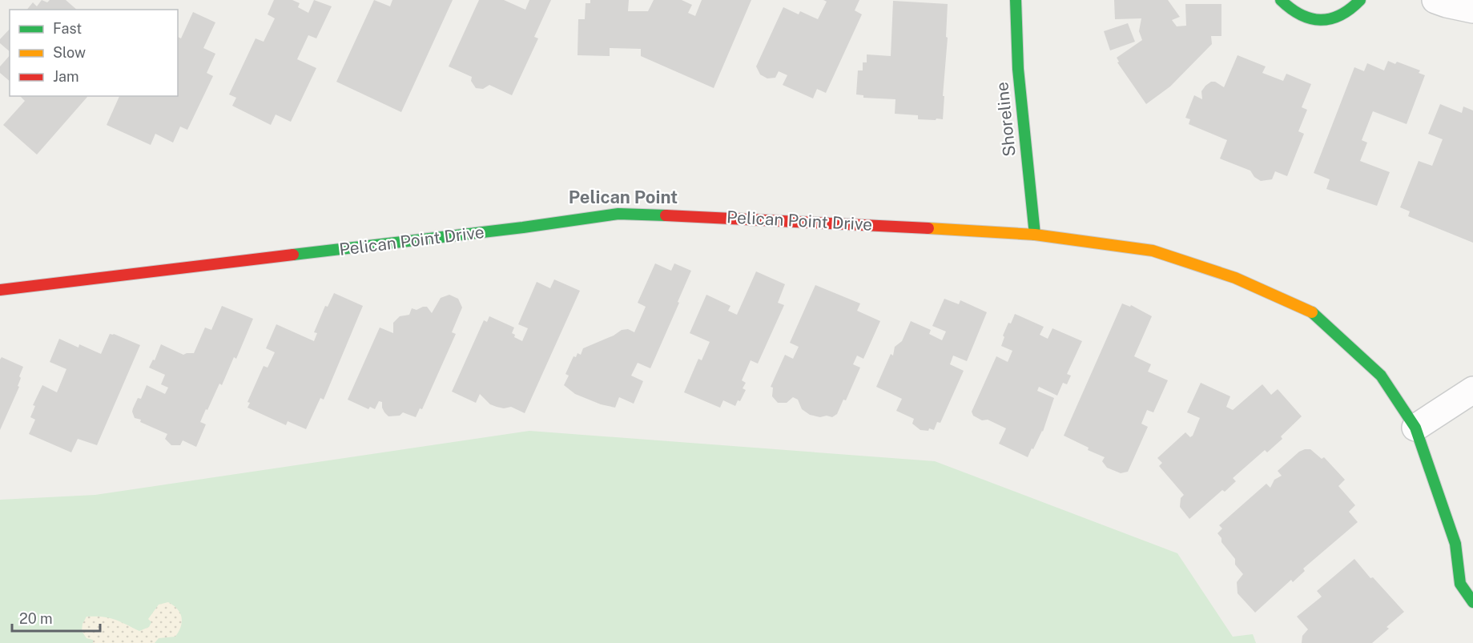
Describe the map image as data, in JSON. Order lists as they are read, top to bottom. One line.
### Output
{"streets":{"street":["Shoreline","Pelican Point Drive"]},"crossings":[["Shoreline","Pelican Point Drive"]],"districts":["Pelican Point"],"legend":["Fast","Slow","Jam"],"scale_bar":"20 m"}
